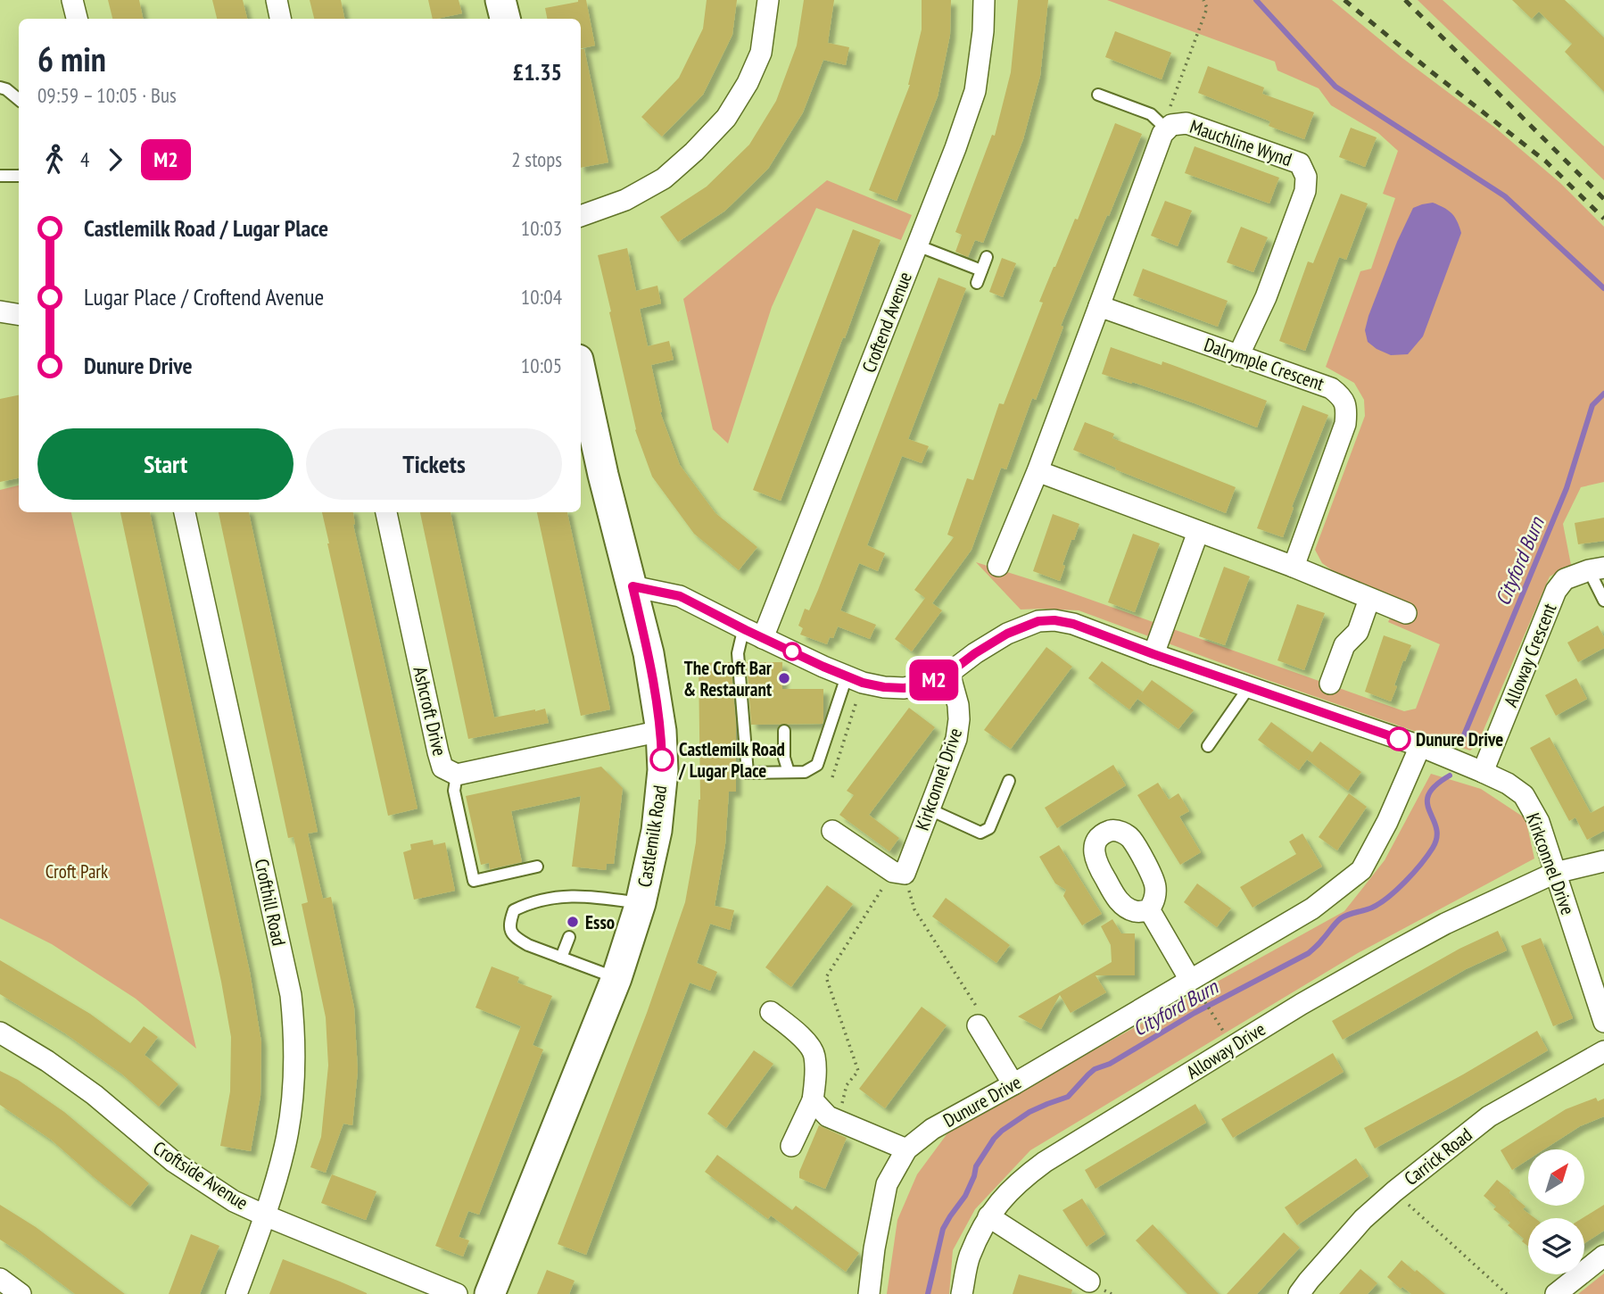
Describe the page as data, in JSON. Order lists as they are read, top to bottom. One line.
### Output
{"streets":{"street":["Mauchline Wynd","Croftend Avenue","Dalrymple Crescent","Alloway Crescent","Ashcroft Drive","Kirkconnel Drive","Castlemilk Road","Crofthill Road","Alloway Drive","Dunure Drive","Carrick Road","Croftside Avenue"]},"crossings":[["Mauchline Wynd","Dalrymple Crescent"],["Alloway Crescent","Kirkconnel Drive"],["Ashcroft Drive","Castlemilk Road"],["Kirkconnel Drive","Alloway Drive"],["Kirkconnel Drive","Dunure Drive"],["Crofthill Road","Croftside Avenue"]],"water":["Cityford Burn"],"parks":["Croft Park"],"places":["The Croft Bar & Restaurant","Dunure Drive","Castlemilk Road / Lugar Place","Esso"],"lines":["bus line M2"],"north":"top right","page":{"on_map":"M2","heading":["6 min","09:59 – 10:05 · Bus","£1.35"],"legs":["4","M2","2 stops"],"list":[{"name":"Castlemilk Road / Lugar Place","value":"10:03"},{"name":"Lugar Place / Croftend Avenue","value":"10:04"},{"name":"Dunure Drive","value":"10:05"}],"buttons":["Start","Tickets"]}}
